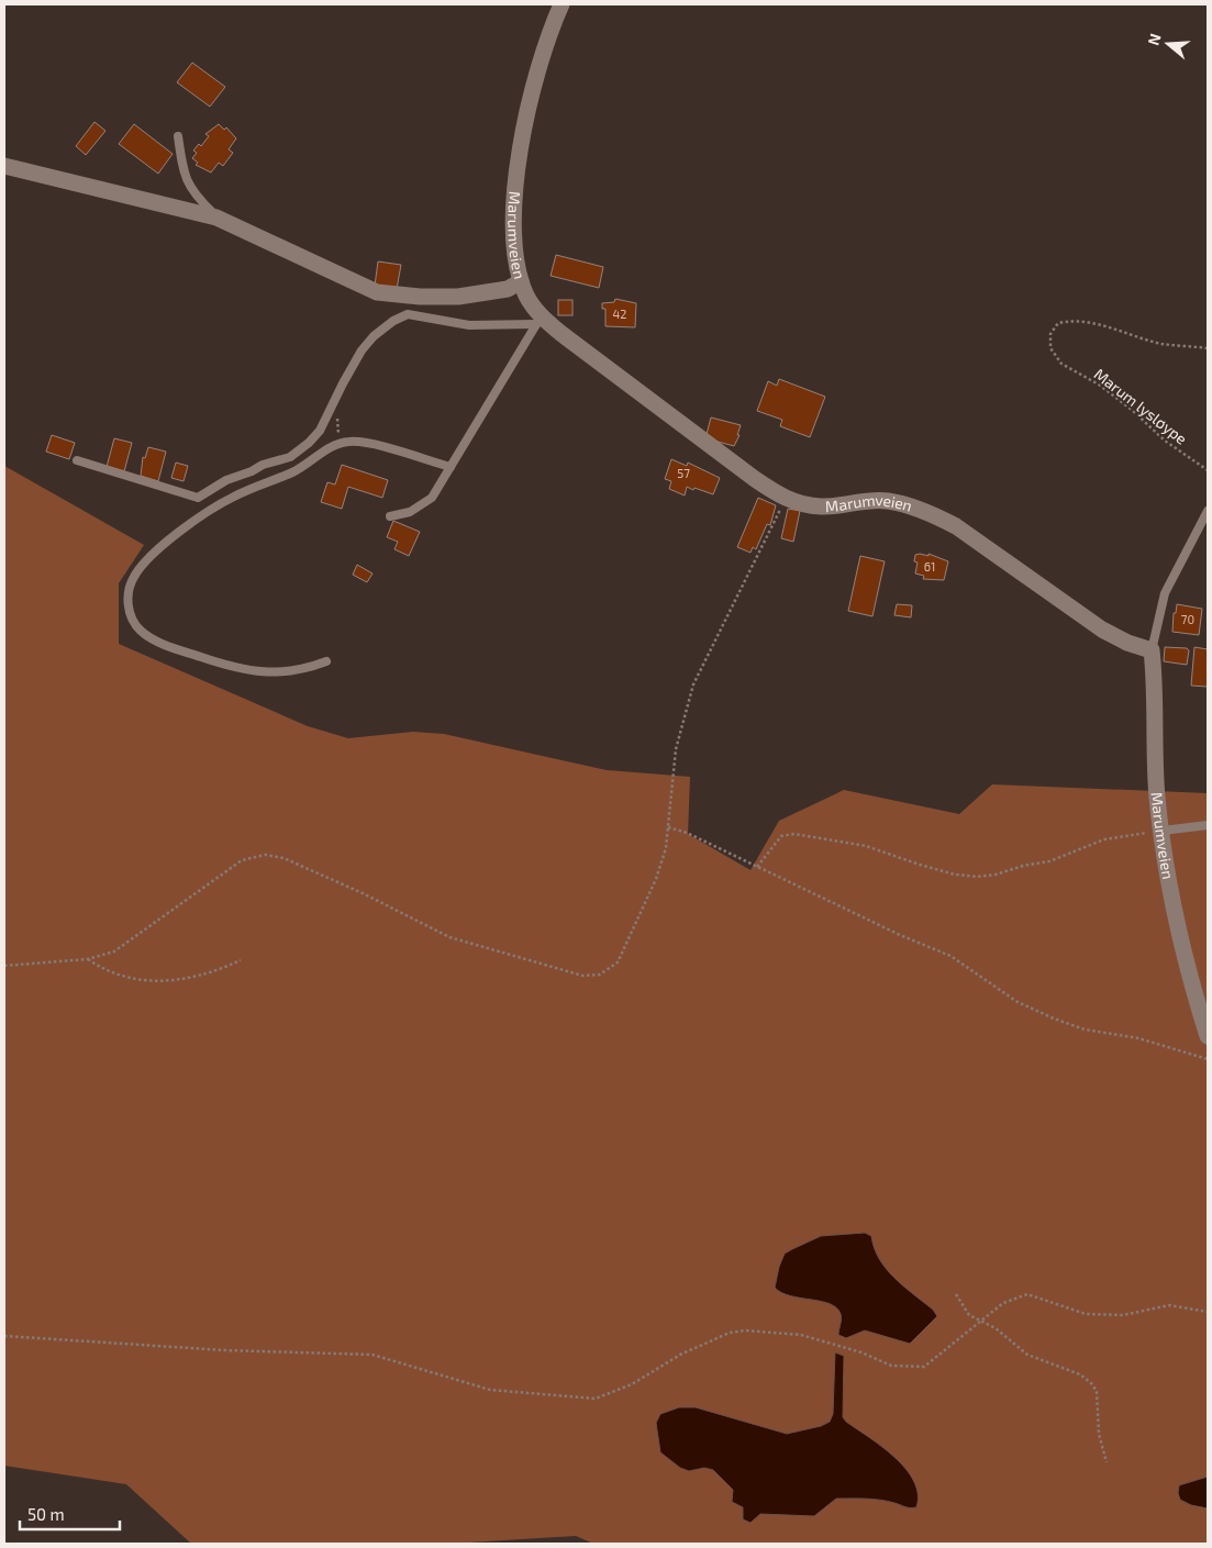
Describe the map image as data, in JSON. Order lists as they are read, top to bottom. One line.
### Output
{"streets":{"street":["Marumveien"],"path":["Marum lysløype"]},"house_numbers":["42","57","61","70"],"scale_bar":"50 m","north":"left"}
